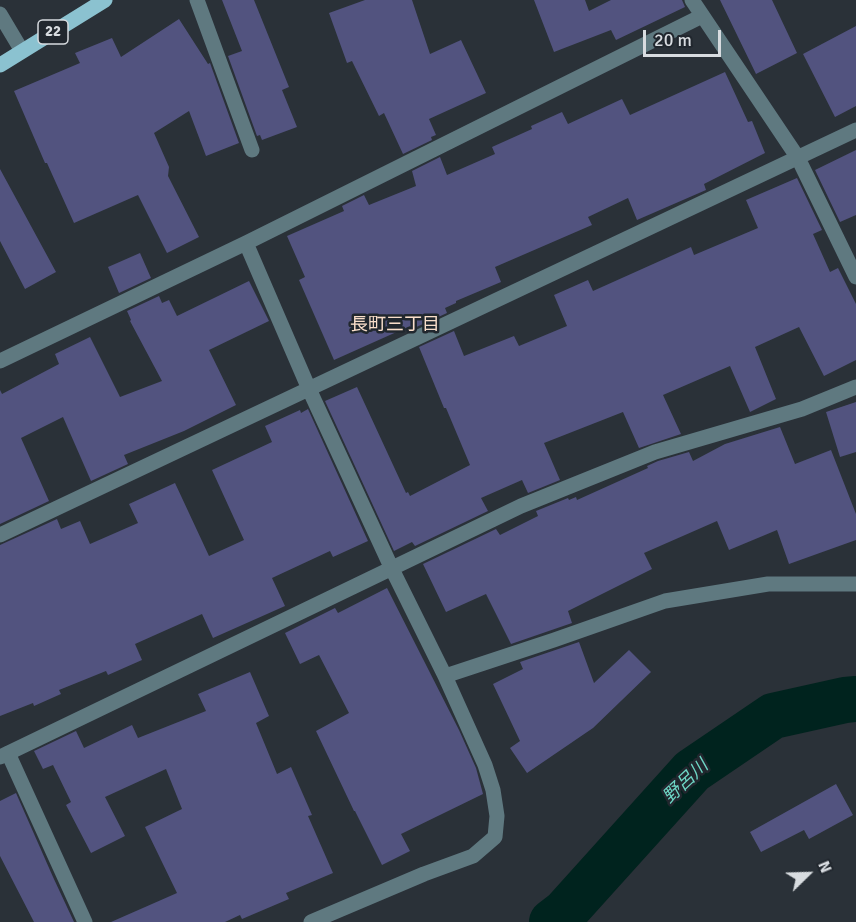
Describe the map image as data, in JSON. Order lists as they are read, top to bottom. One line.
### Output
{"streets":{"main road":["22"]},"districts":["長町三丁目"],"water":["野呂川"],"scale_bar":"20 m","north":"top right"}
